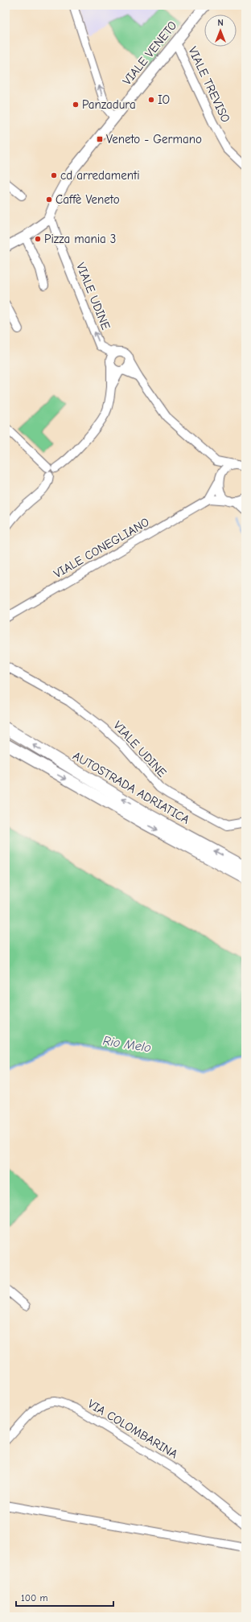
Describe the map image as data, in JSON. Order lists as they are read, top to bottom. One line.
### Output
{"streets":{"highway":["AUTOSTRADA ADRIATICA"],"main road":["VIALE VENETO"],"street":["VIALE TREVISO","VIALE UDINE","VIALE CONEGLIANO","VIA COLOMBARINA"]},"crossings":[["VIALE VENETO","VIALE TREVISO"],["VIALE VENETO","VIALE UDINE"]],"water":["Rio Melo"],"places":{"other":["IO","Panzadura","cd arredamenti","Caffè Veneto","Pizza mania 3"],"transit":["Veneto - Germano"]},"scale_bar":"100 m","north":"top"}
